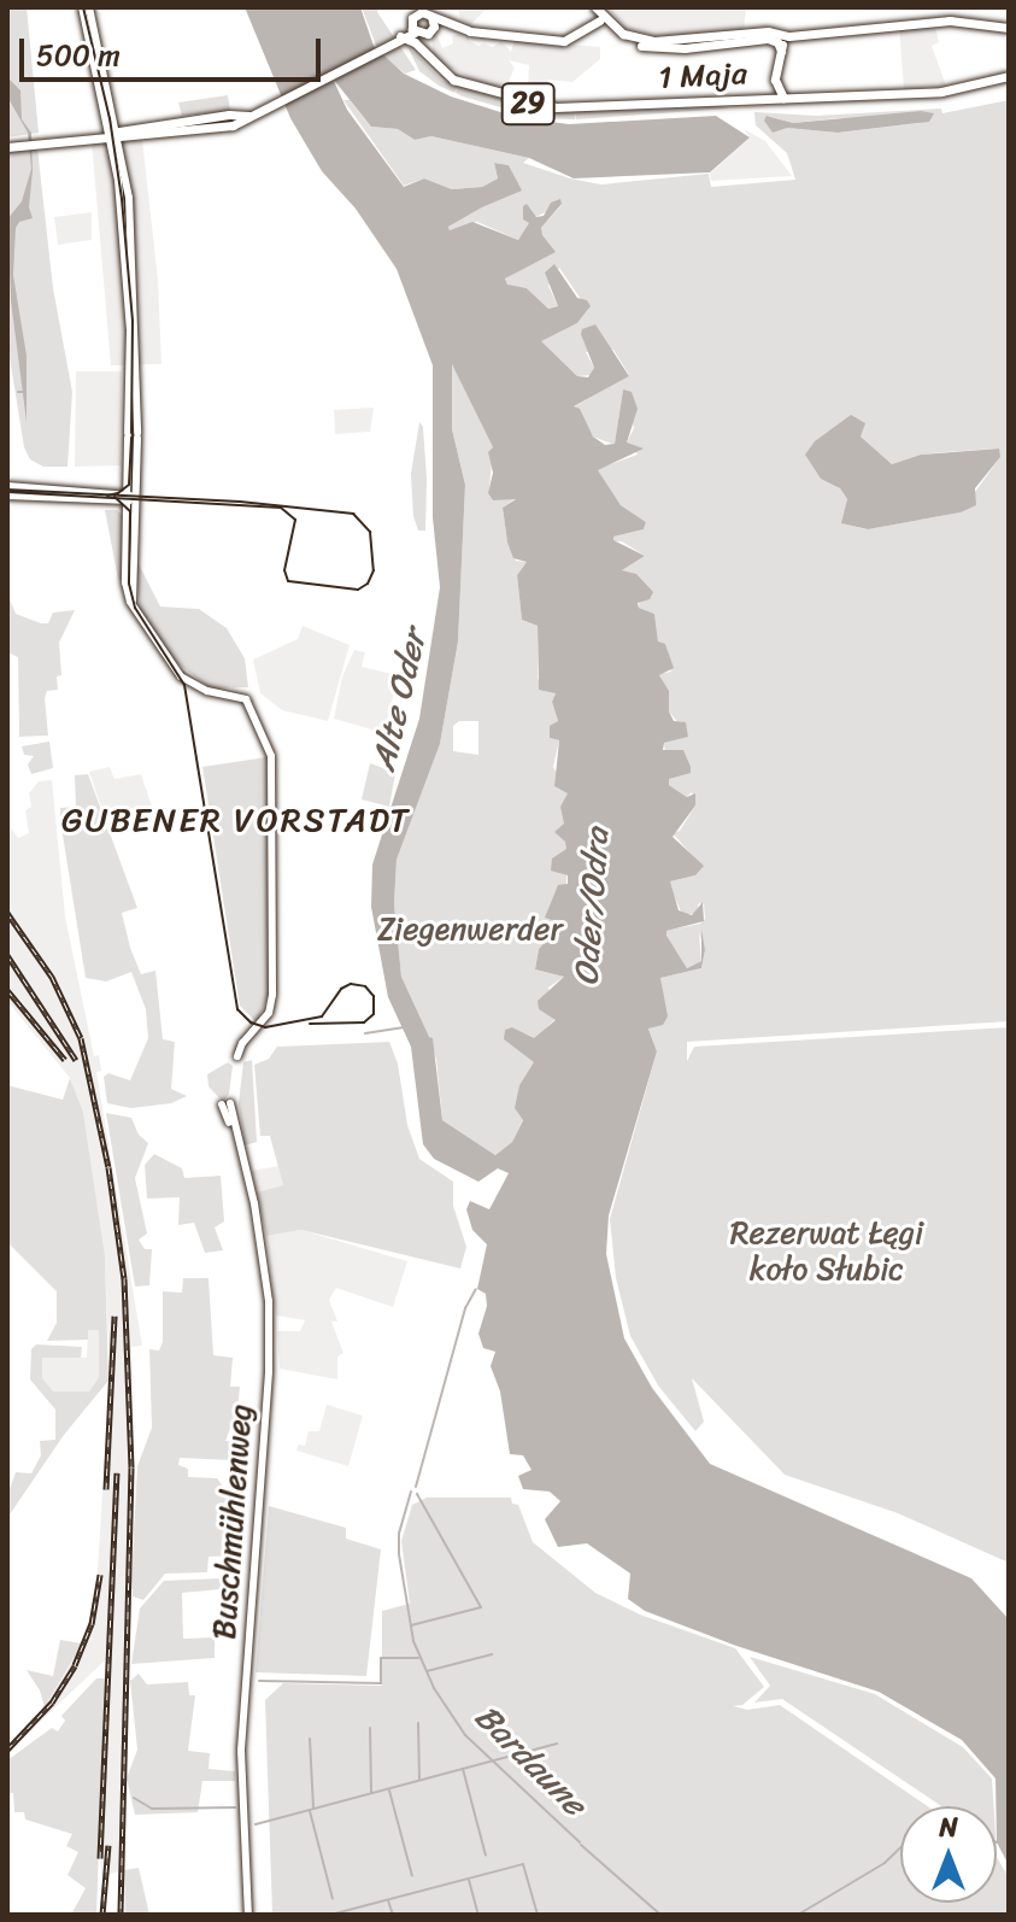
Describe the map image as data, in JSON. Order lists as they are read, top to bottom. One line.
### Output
{"streets":{"main road":["1 Maja","29"],"street":["Buschmühlenweg"]},"districts":["GUBENER VORSTADT"],"water":["Alte Oder","Oder/Odra","Bardaune"],"parks":["Ziegenwerder","Rezerwat Łęgi koło Słubic"],"scale_bar":"500 m","north":"top"}
